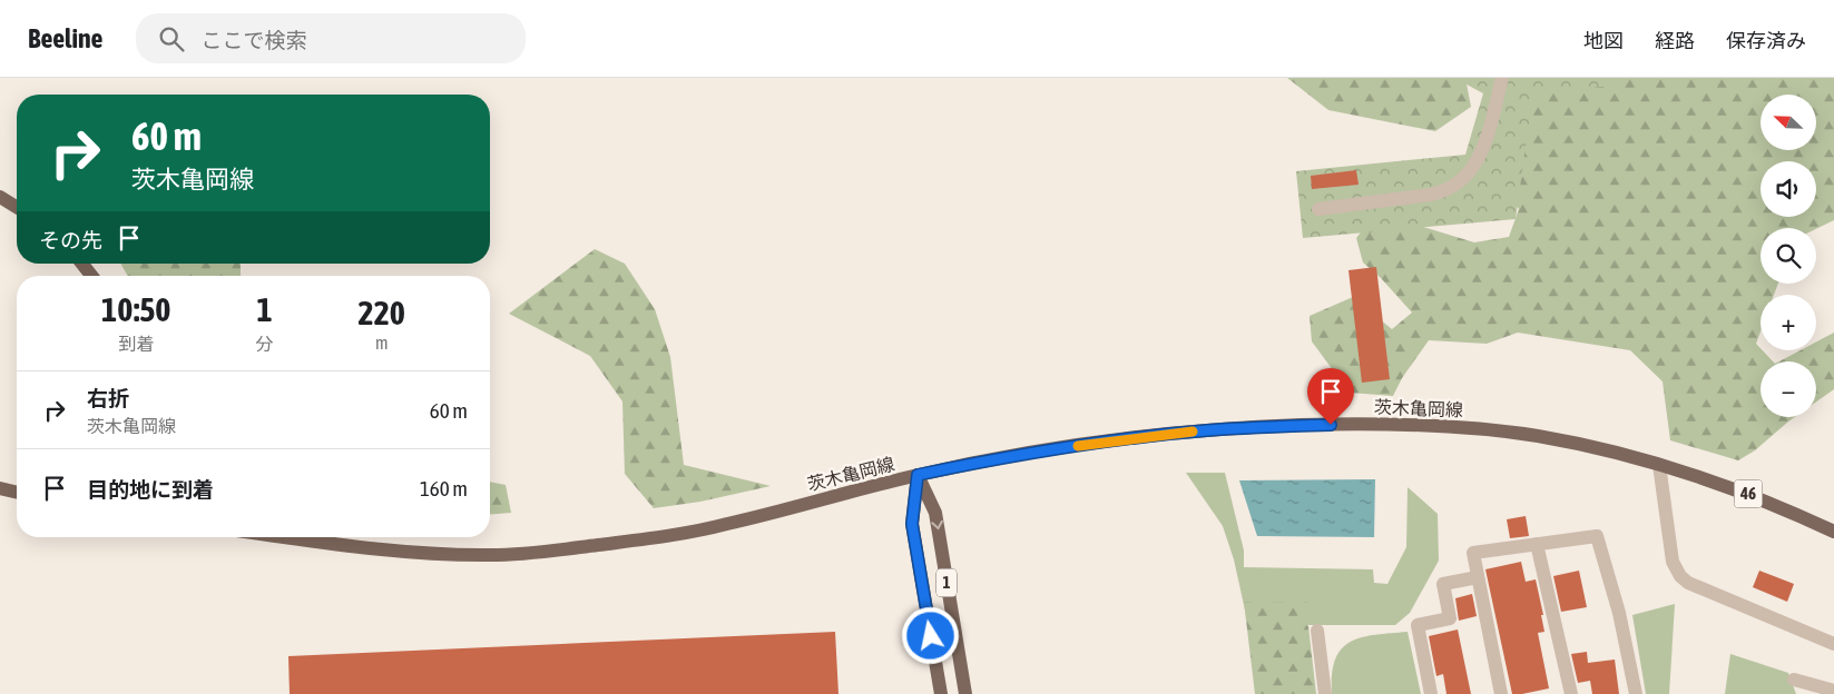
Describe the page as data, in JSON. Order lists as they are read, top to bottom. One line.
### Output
{"streets":{"main road":["茨木亀岡線","46","1"]},"crossings":[["茨木亀岡線","1"]],"north":"top left","page":{"header":"Beeline","search":"ここで検索","nav":["地図","経路","保存済み"],"map_buttons":["+","−"],"turn":["60 m","茨木亀岡線"],"then":"その先","eta":["10:50","到着","1","分","220","m"],"list":[{"name":"右折","note":"茨木亀岡線","value":"60 m"},{"name":"目的地に到着","value":"160 m"}]}}
